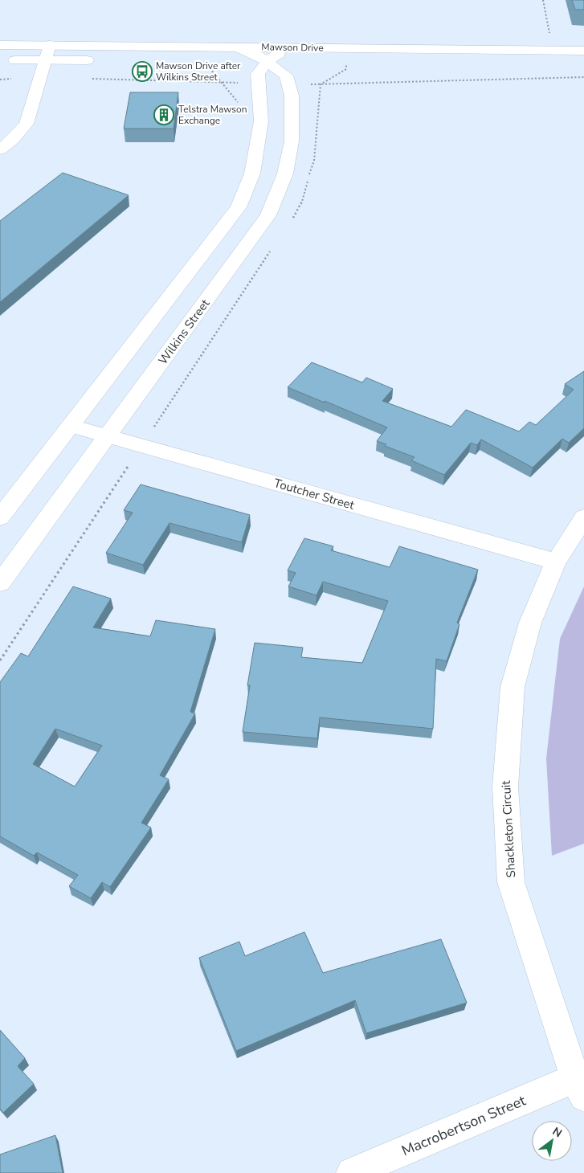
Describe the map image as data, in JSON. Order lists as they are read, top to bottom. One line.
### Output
{"streets":{"street":["Mawson Drive","Wilkins Street","Toutcher Street","Shackleton Circuit","Macrobertson Street"]},"crossings":[["Mawson Drive","Wilkins Street"],["Wilkins Street","Toutcher Street"],["Toutcher Street","Shackleton Circuit"],["Shackleton Circuit","Macrobertson Street"]],"places":{"bus stop":["Mawson Drive after Wilkins Street"],"building":["Telstra Mawson Exchange"]},"north":"top right"}
